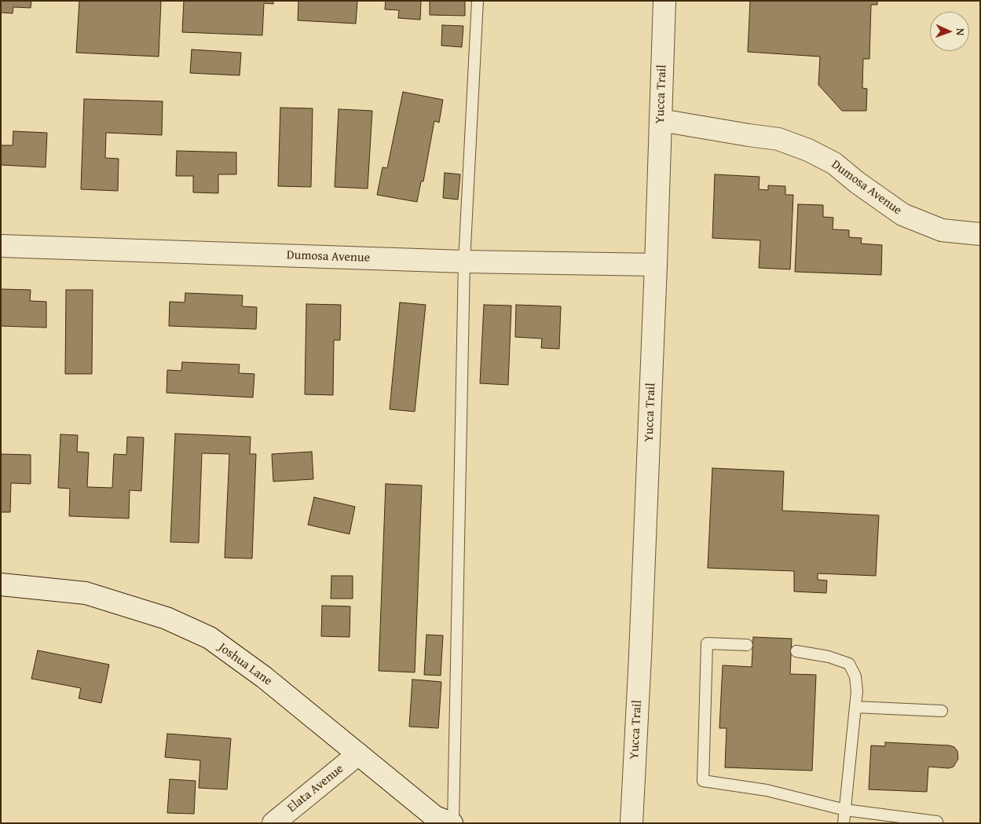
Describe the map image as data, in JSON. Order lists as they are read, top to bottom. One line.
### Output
{"streets":{"street":["Yucca Trail","Dumosa Avenue","Joshua Lane","Elata Avenue"]},"crossings":[["Yucca Trail","Dumosa Avenue"],["Joshua Lane","Elata Avenue"]],"north":"right"}
